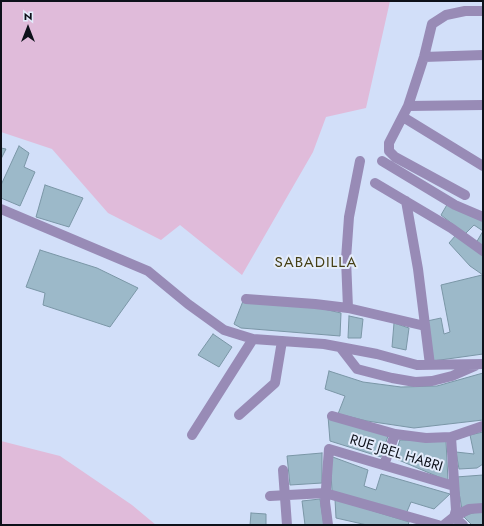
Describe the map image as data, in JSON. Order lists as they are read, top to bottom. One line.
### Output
{"streets":{"street":["RUE JBEL HABRI"]},"districts":["SABADILLA"],"north":"top"}
